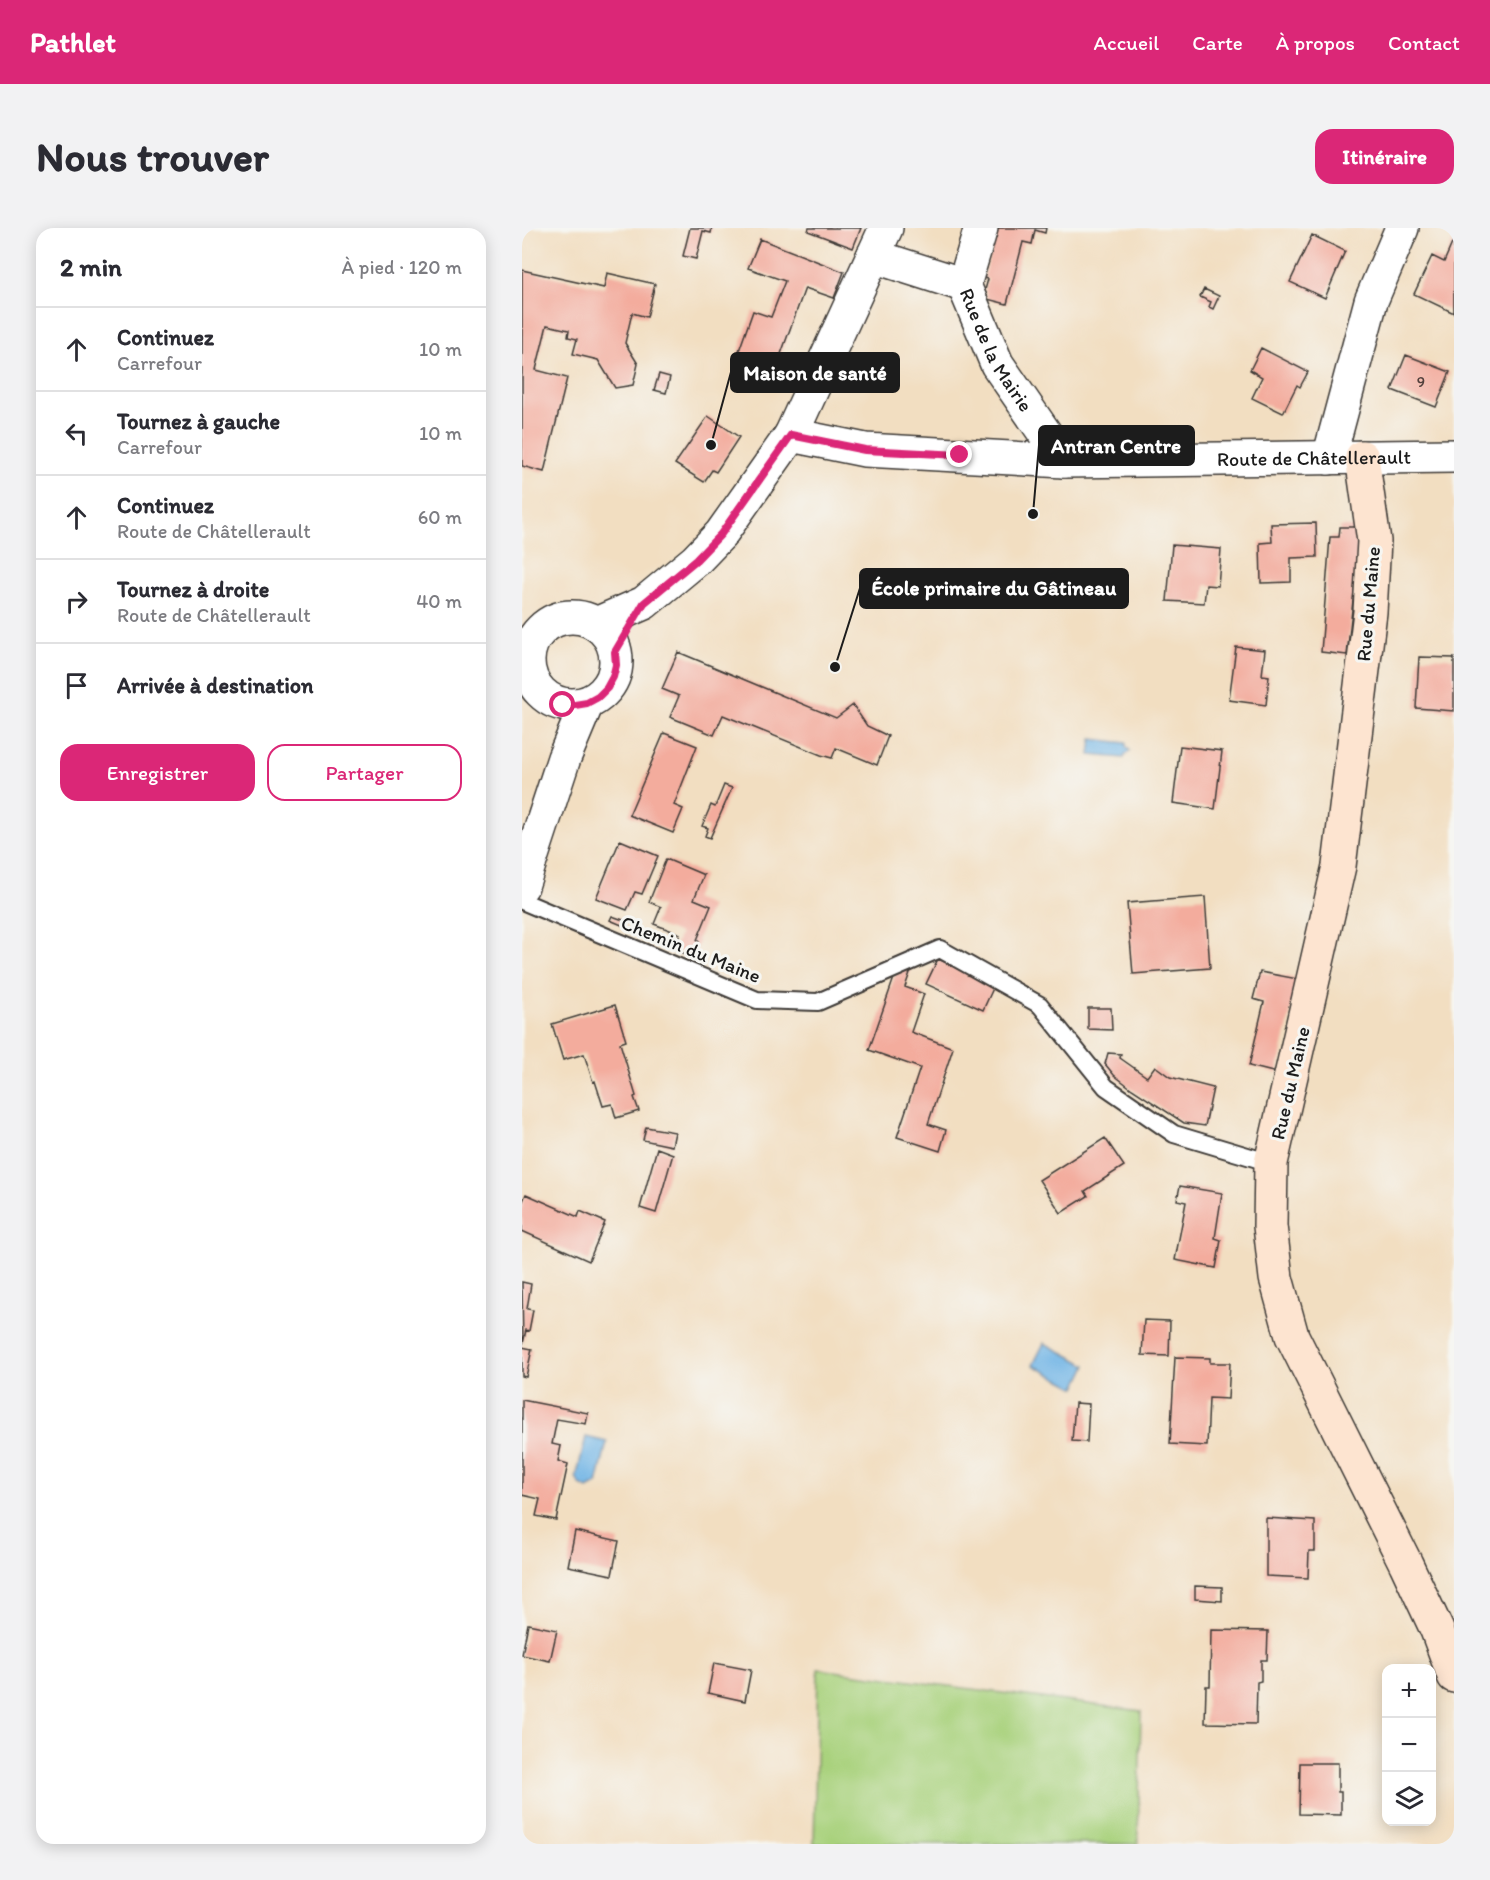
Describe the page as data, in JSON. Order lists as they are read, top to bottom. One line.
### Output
{"streets":{"street":["Rue de la Mairie","Route de Châtellerault","Rue du Maine"],"lane":["Chemin du Maine"]},"crossings":[["Rue de la Mairie","Route de Châtellerault"],["Route de Châtellerault","Rue du Maine"],["Rue du Maine","Chemin du Maine"]],"places":["Maison de santé","Antran Centre","École primaire du Gâtineau"],"house_numbers":["9"],"page":{"header":"Pathlet","nav":["Accueil","Carte","À propos","Contact"],"buttons":["Itinéraire",["Enregistrer","Partager"]],"title":"Nous trouver","heading":["2 min","À pied · 120 m"],"list":[["Continuez","Carrefour","10 m"],["Tournez à gauche","Carrefour","10 m"],["Continuez","Route de Châtellerault","60 m"],["Tournez à droite","Route de Châtellerault","40 m"],"Arrivée à destination"],"map_buttons":["+","−"]}}
